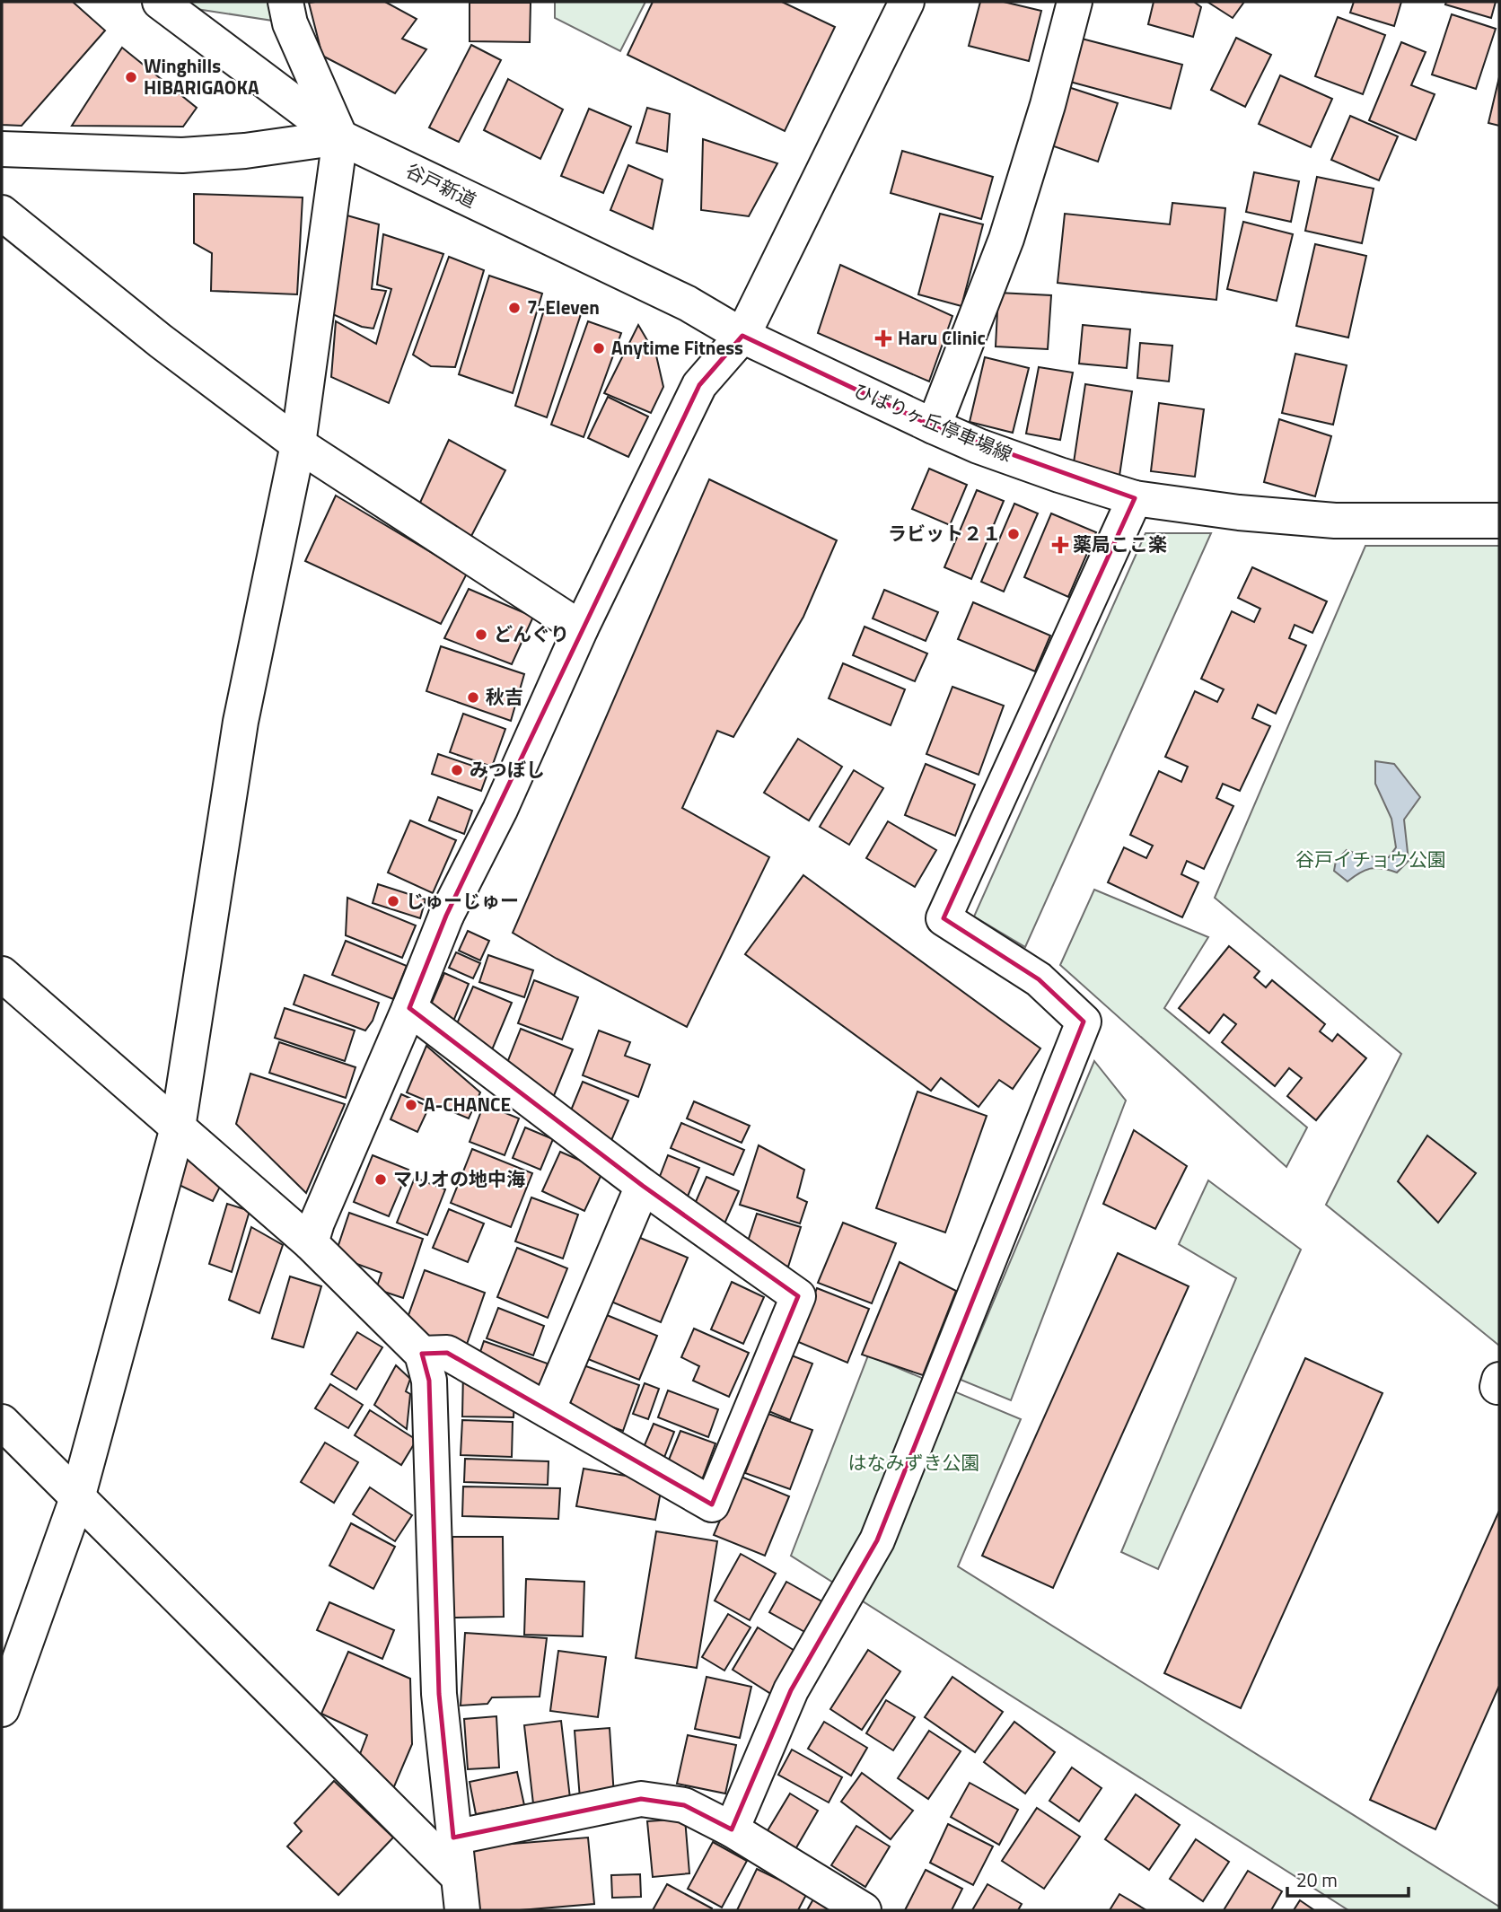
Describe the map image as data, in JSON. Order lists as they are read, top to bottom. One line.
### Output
{"streets":{"street":["谷戸新道","ひばりヶ丘停車場線"]},"crossings":[["谷戸新道","ひばりヶ丘停車場線"]],"parks":["谷戸イチョウ公園","はなみずき公園"],"places":{"other":["Winghills HIBARIGAOKA","7-Eleven","Anytime Fitness","ラビット２１","どんぐり","秋吉","みつぼし","じゅーじゅー","A-CHANCE","マリオの地中海"],"health":["Haru Clinic","薬局ここ楽"]},"scale_bar":"20 m"}
